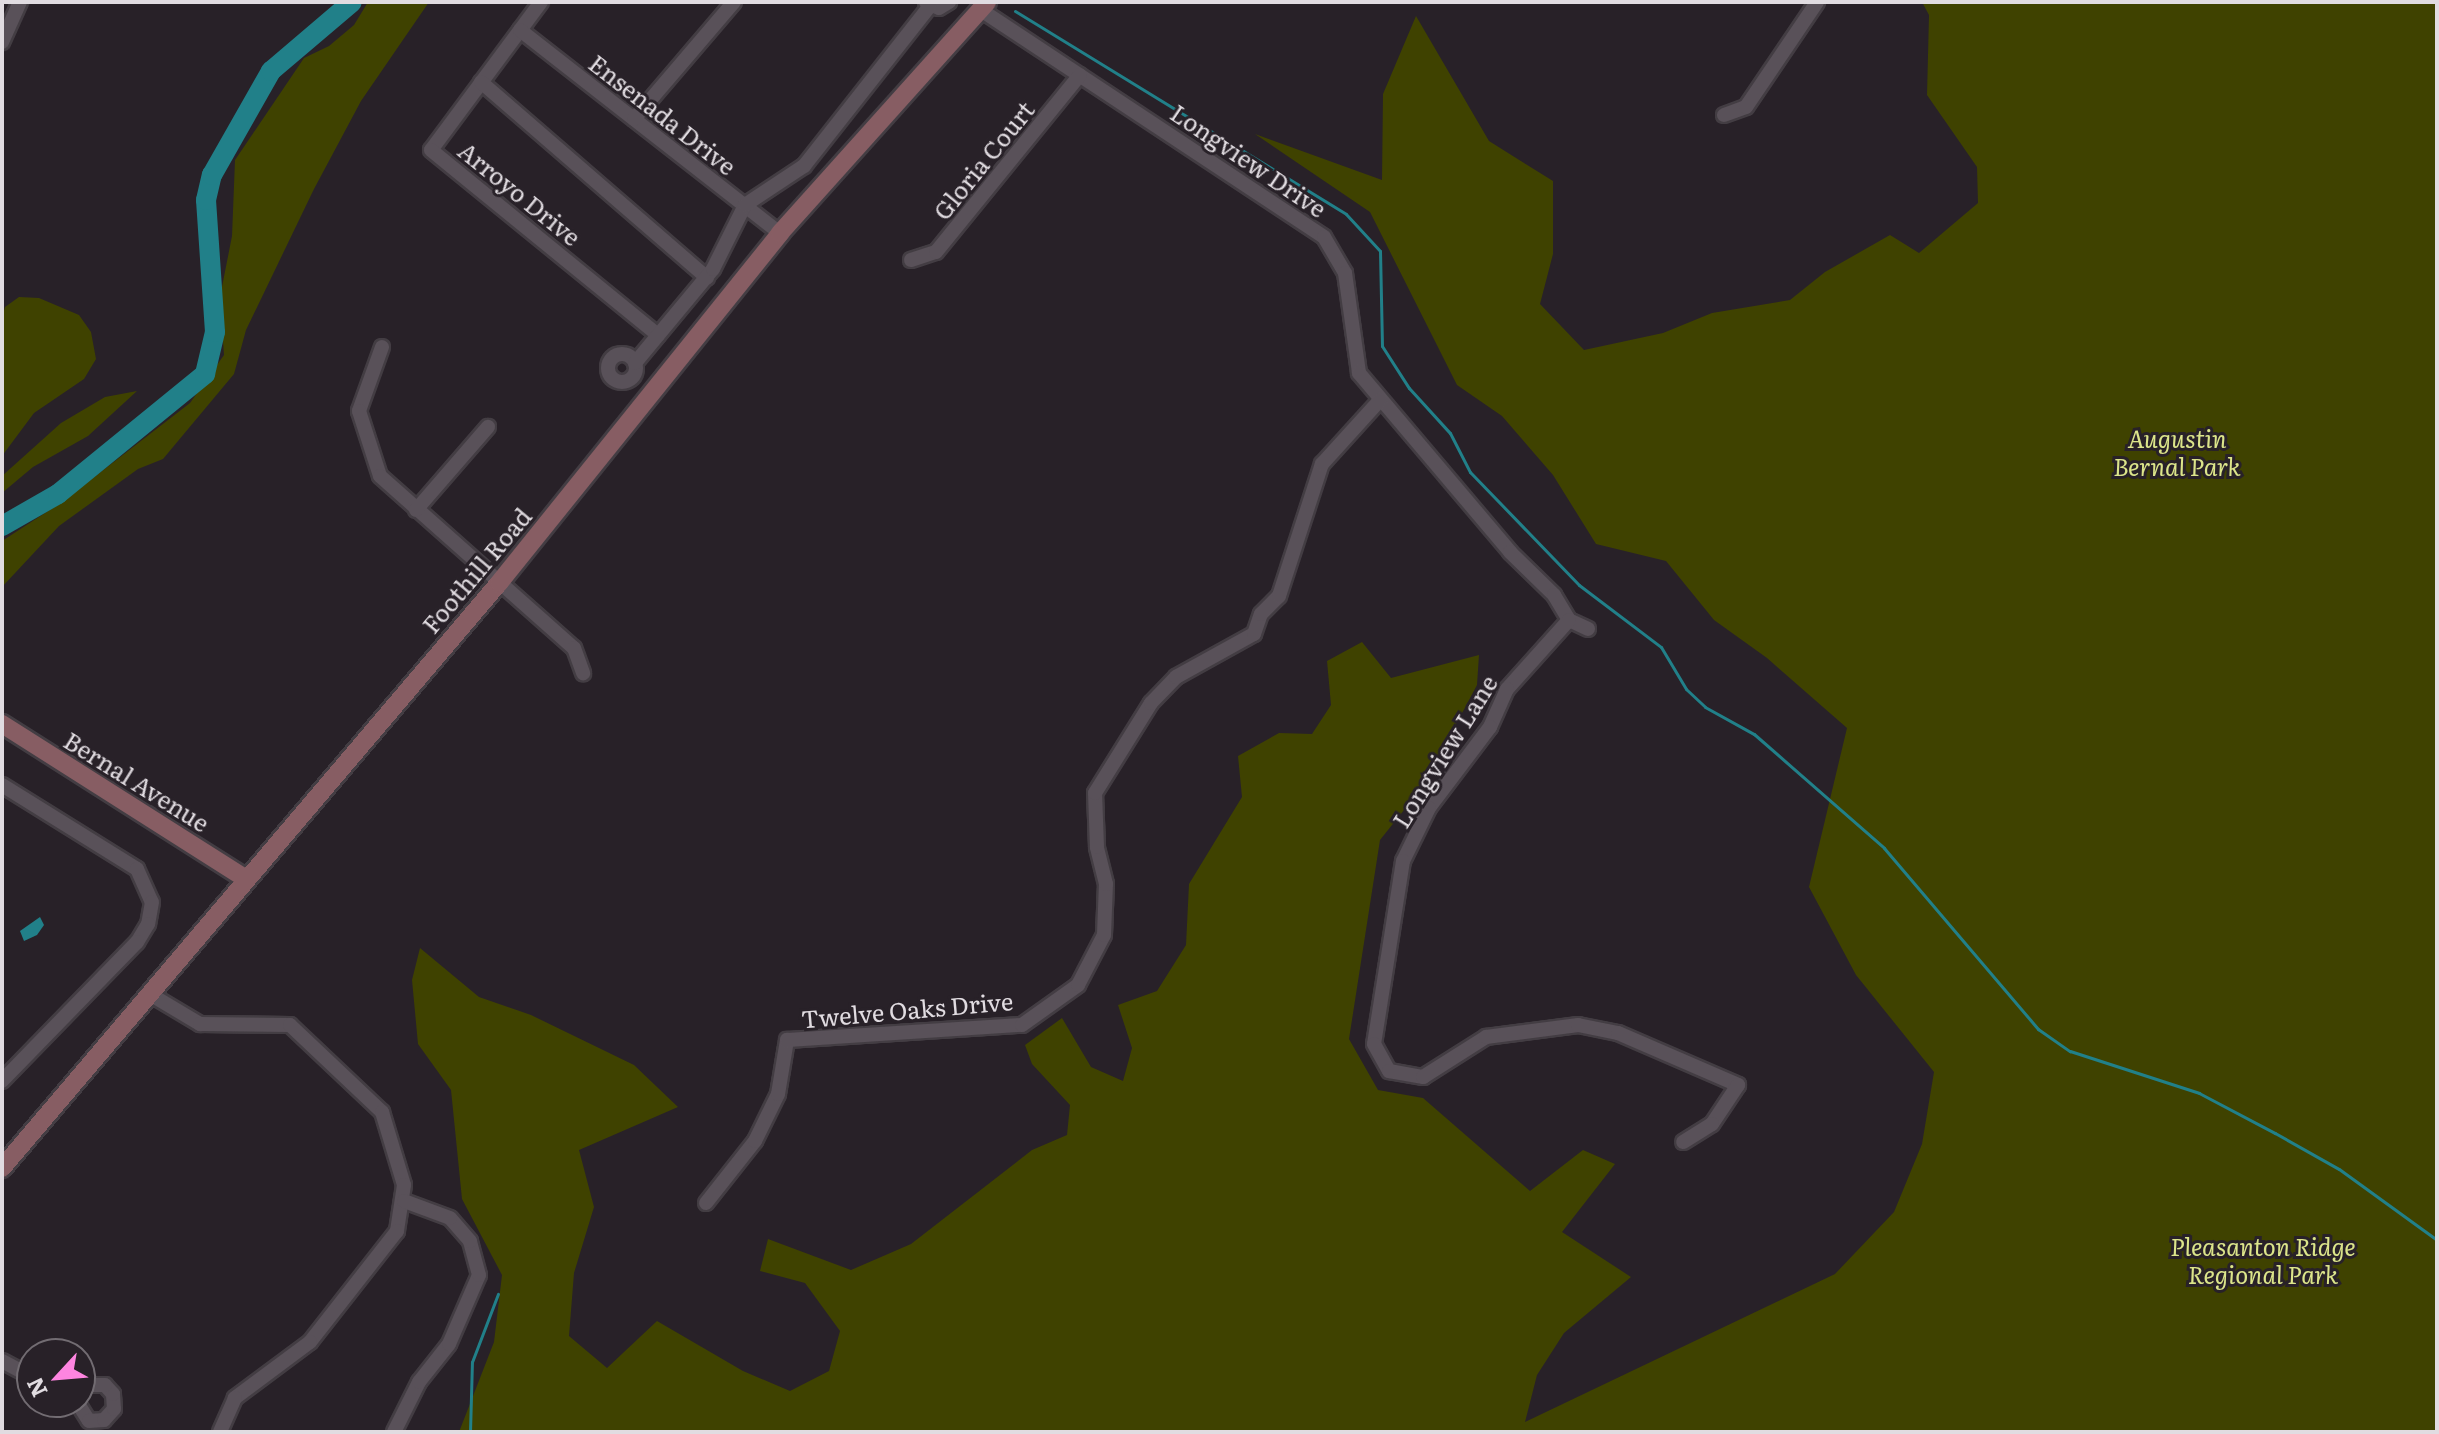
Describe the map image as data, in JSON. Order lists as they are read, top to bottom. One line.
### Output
{"streets":{"main road":["Foothill Road","Bernal Avenue"],"street":["Ensenada Drive","Gloria Court","Longview Drive","Arroyo Drive","Longview Lane","Twelve Oaks Drive"]},"crossings":[["Ensenada Drive","Arroyo Drive"],["Ensenada Drive","Foothill Road"],["Gloria Court","Longview Drive"],["Longview Drive","Foothill Road"],["Longview Drive","Longview Lane"],["Longview Drive","Twelve Oaks Drive"],["Foothill Road","Bernal Avenue"]],"parks":["Augustin Bernal Park","Pleasanton Ridge Regional Park"],"north":"bottom left"}
